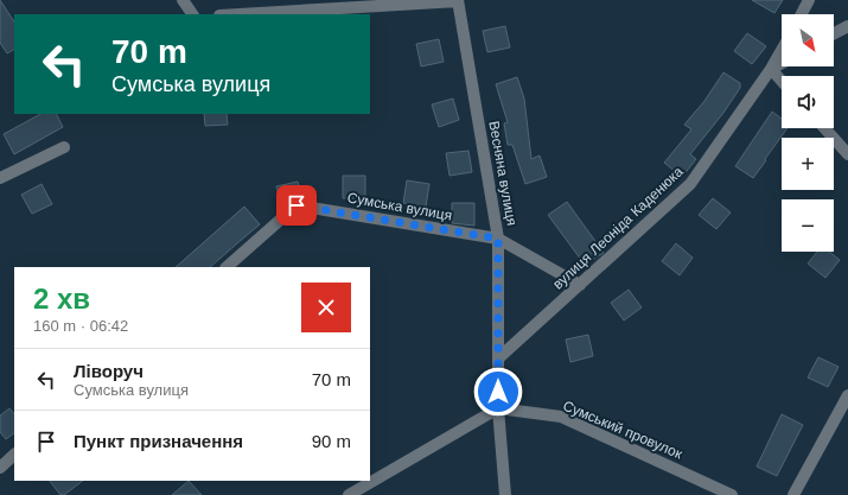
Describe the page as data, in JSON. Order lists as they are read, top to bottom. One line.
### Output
{"streets":{"street":["Весняна вулиця","Сумська вулиця","вулиця Леоніда Каденюка","Сумський провулок"]},"crossings":[["Весняна вулиця","Сумська вулиця"],["Весняна вулиця","вулиця Леоніда Каденюка"],["Весняна вулиця","Сумський провулок"],["Сумська вулиця","вулиця Леоніда Каденюка"]],"north":"bottom right","page":{"map_buttons":["+","−"],"turn":["70 m","Сумська вулиця"],"heading":["2 хв","160 m · 06:42"],"list":[{"name":"Ліворуч","note":"Сумська вулиця","value":"70 m"},{"name":"Пункт призначення","value":"90 m"}]}}
